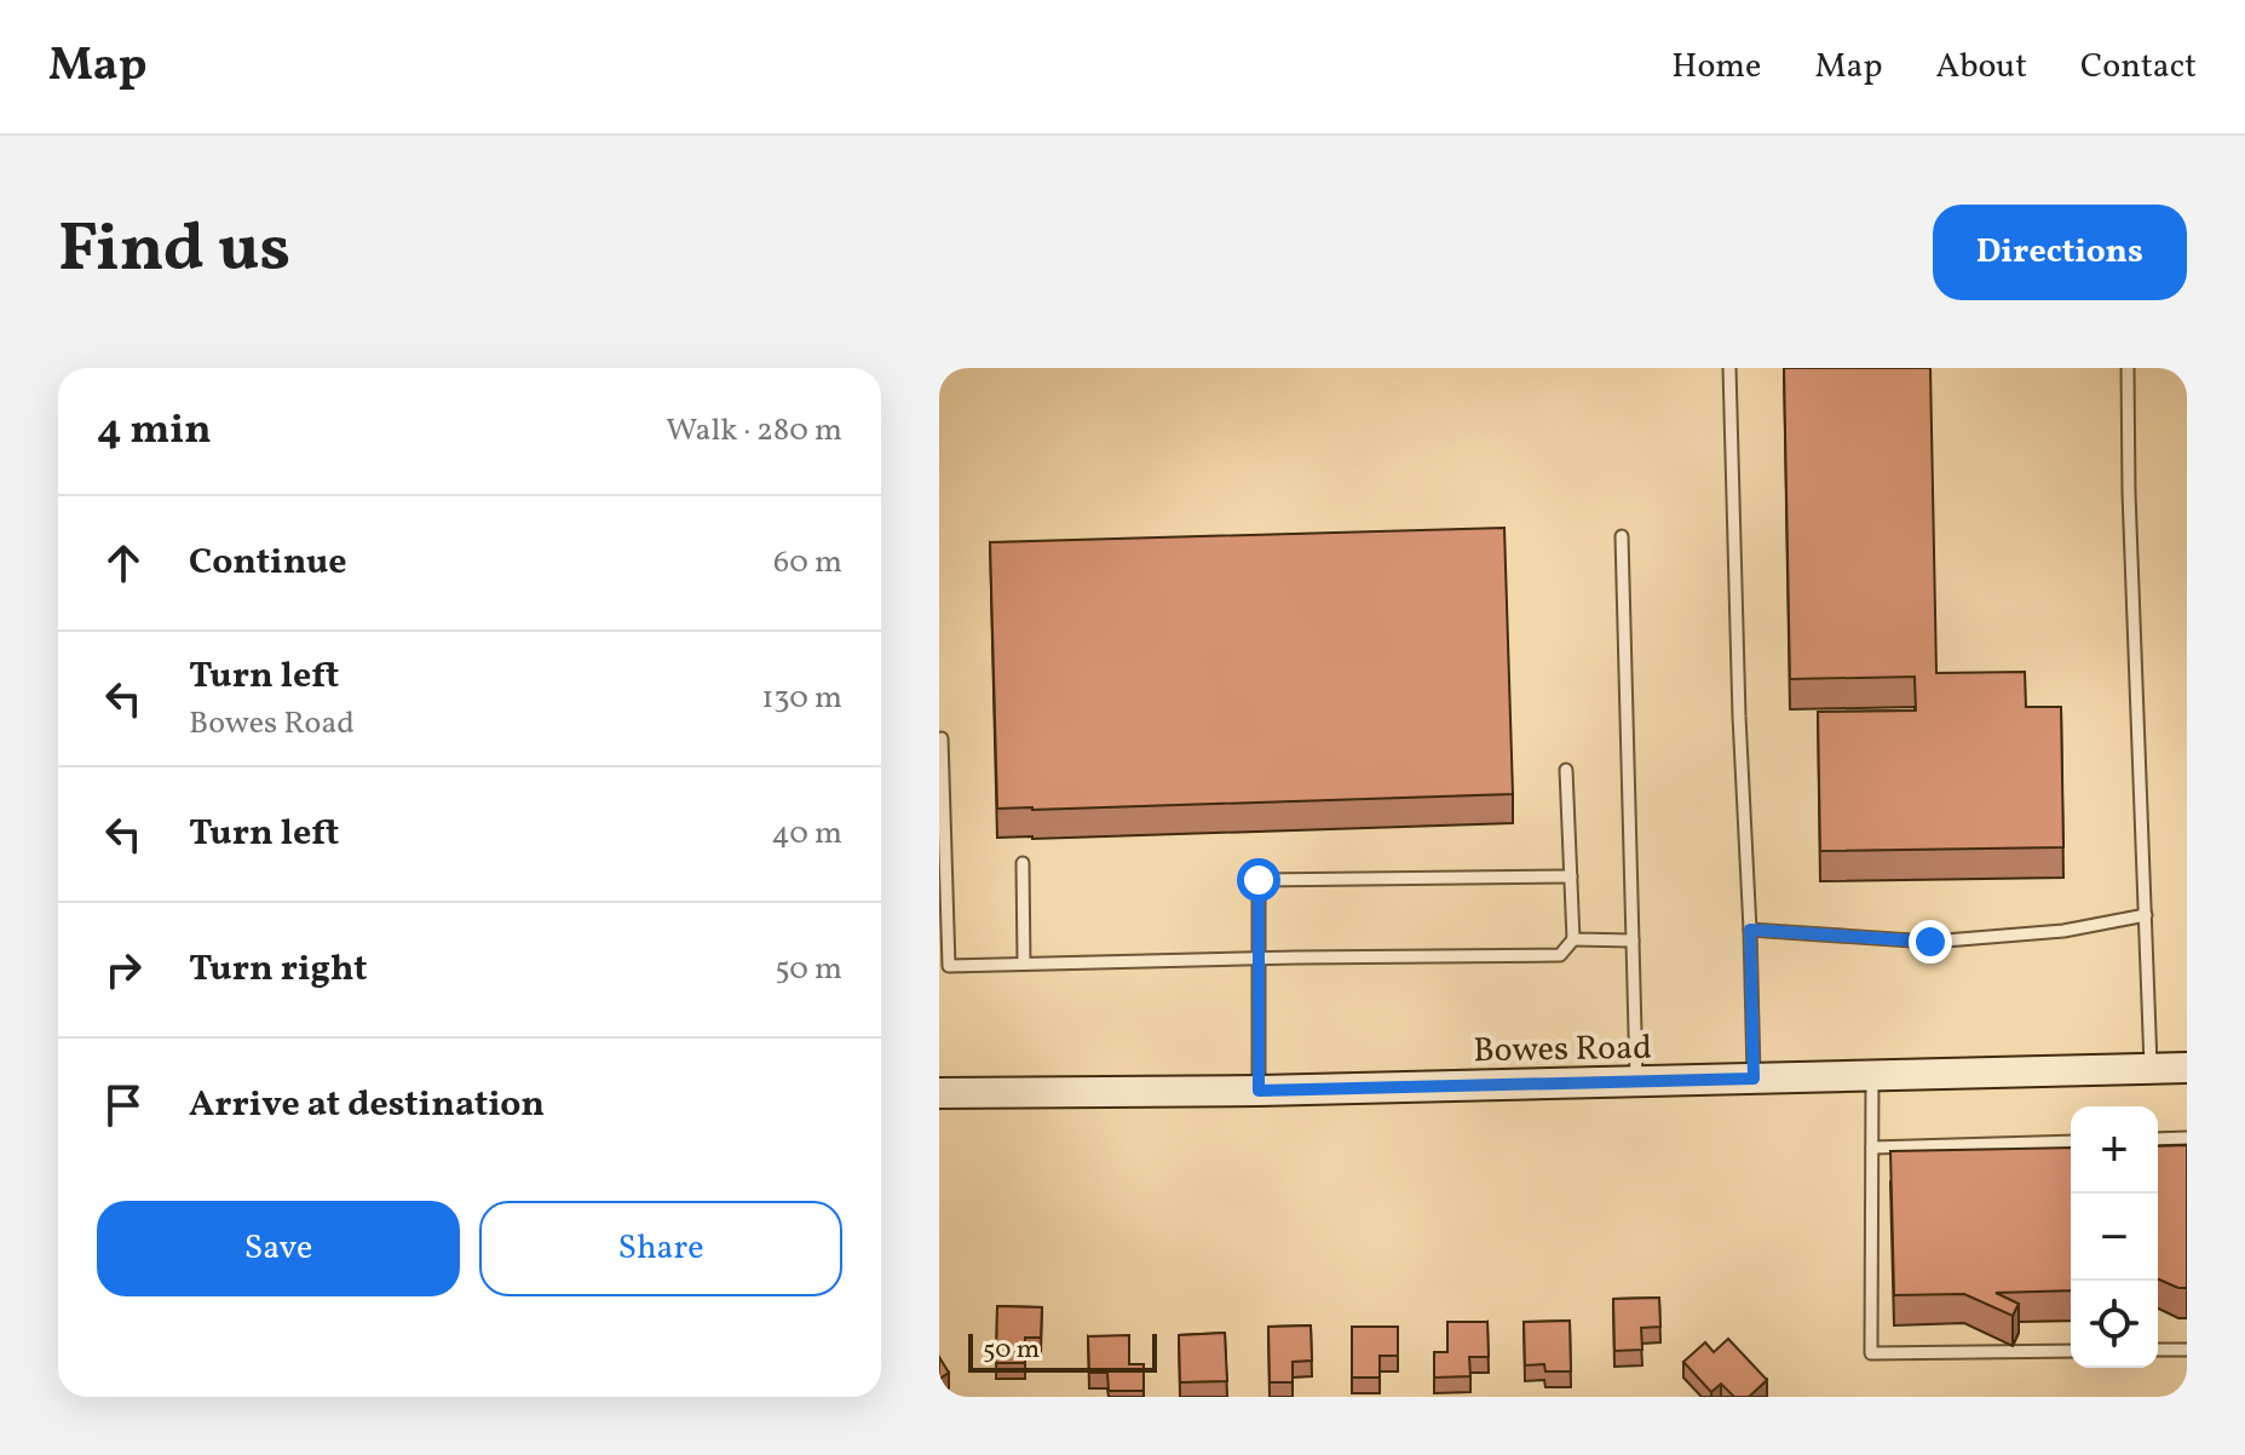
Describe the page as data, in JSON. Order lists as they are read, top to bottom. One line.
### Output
{"streets":{"main road":["Bowes Road"]},"scale_bar":"50 m","page":{"header":"Map","nav":["Home","Map","About","Contact"],"title":"Find us","buttons":["Directions",["Save","Share"]],"heading":["4 min","Walk · 280 m"],"list":[["Continue","60 m"],["Turn left","Bowes Road","130 m"],["Turn left","40 m"],["Turn right","50 m"],"Arrive at destination"],"map_buttons":["+","−"],"scale":"50 m"}}
